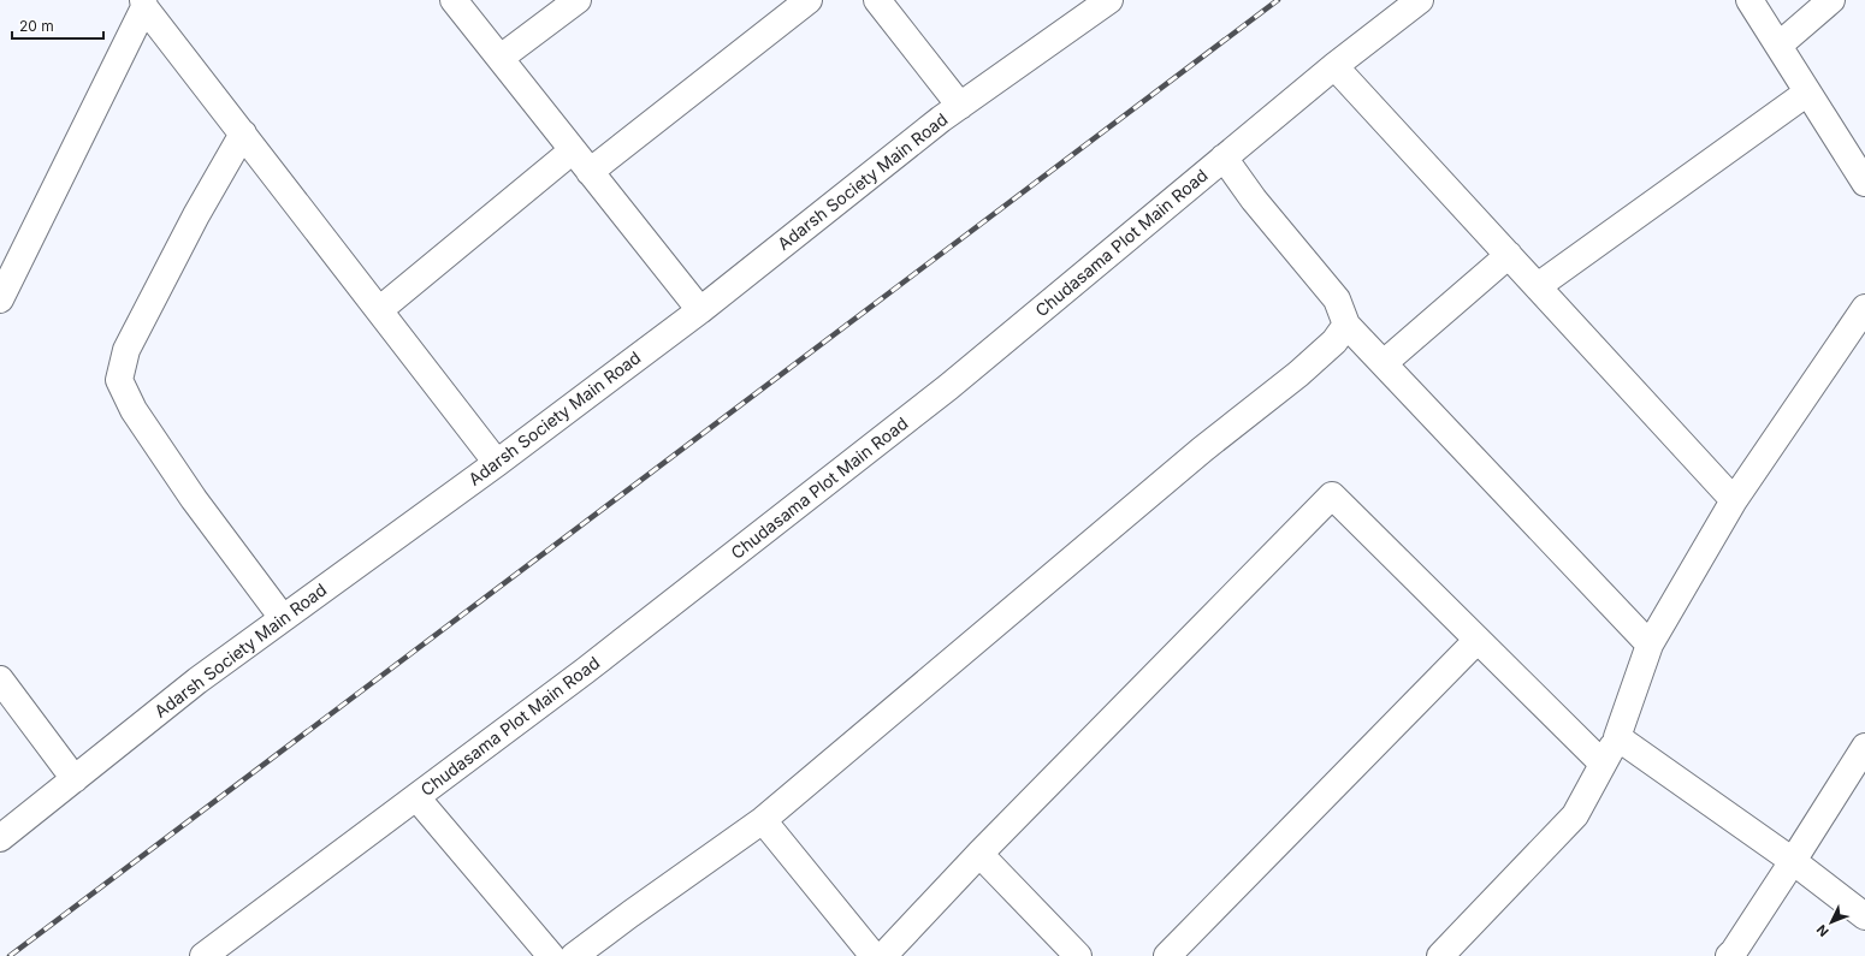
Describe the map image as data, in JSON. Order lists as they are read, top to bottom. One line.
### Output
{"streets":{"street":["Adarsh Society Main Road","Chudasama Plot Main Road"]},"scale_bar":"20 m","north":"bottom left"}
